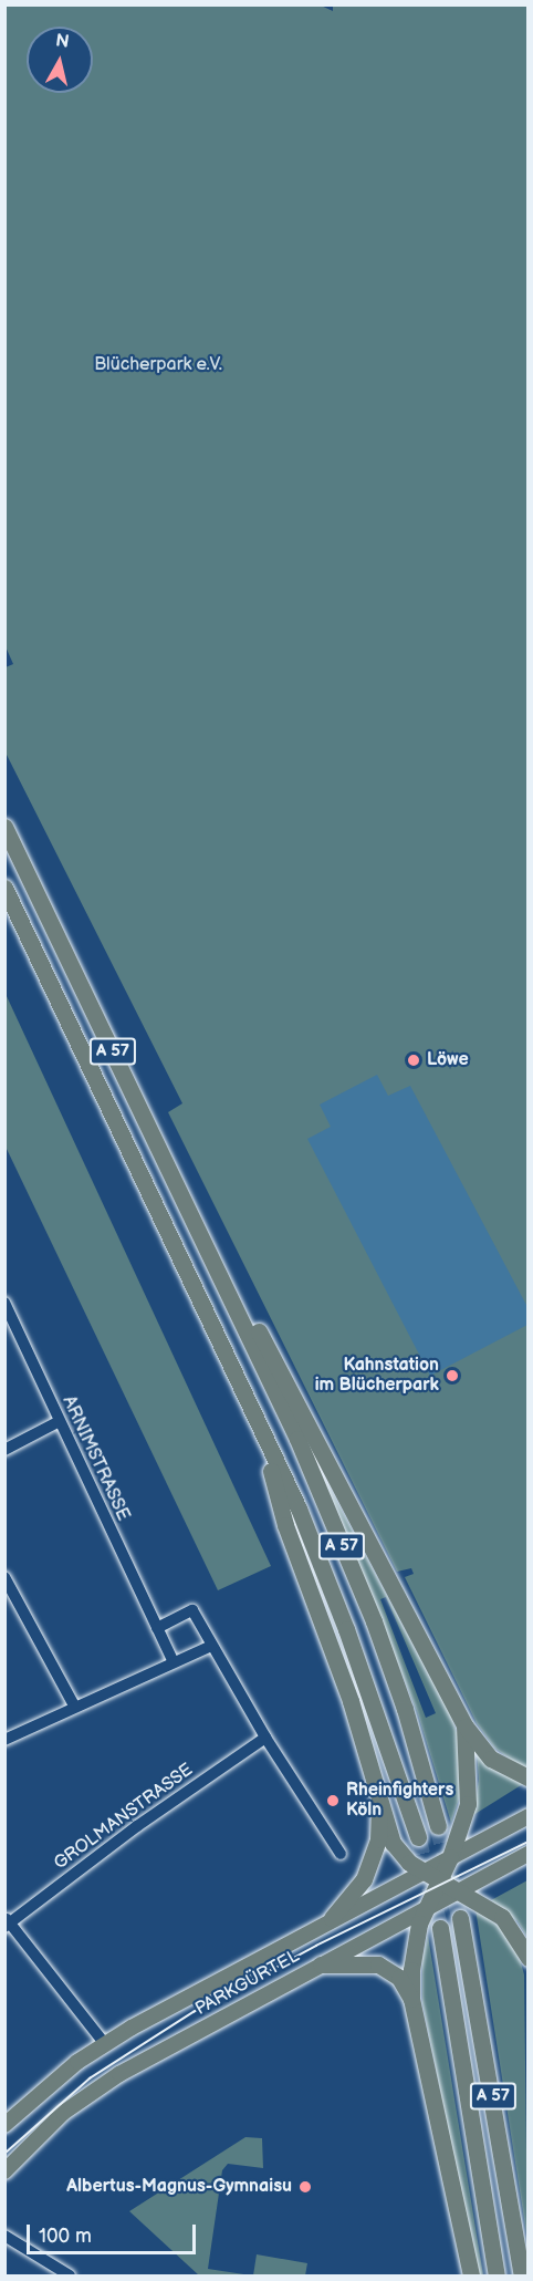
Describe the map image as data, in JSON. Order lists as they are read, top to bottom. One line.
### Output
{"streets":{"highway":["A 57"],"main road":["PARKGÜRTEL"],"street":["ARNIMSTRASSE","GROLMANSTRASSE"]},"parks":["Blücherpark e.V."],"places":["Löwe","Kahnstation im Blücherpark","Rheinfighters Köln","Albertus-Magnus-Gymnaisu"],"scale_bar":"100 m","north":"top"}
